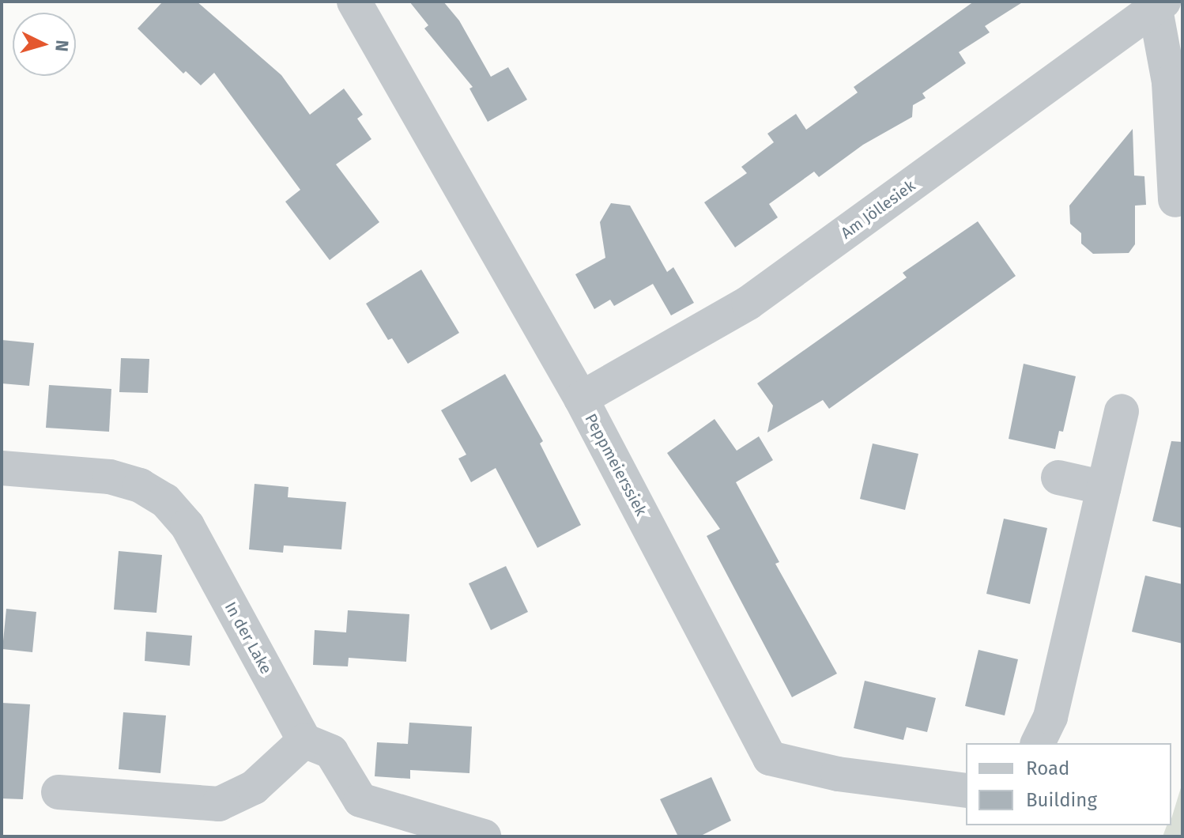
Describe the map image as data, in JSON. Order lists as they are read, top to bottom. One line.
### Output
{"streets":{"street":["Am Jöllesiek","Peppmeierssiek","In der Lake"]},"crossings":[["Am Jöllesiek","Peppmeierssiek"]],"legend":["Road","Building"],"north":"right"}
